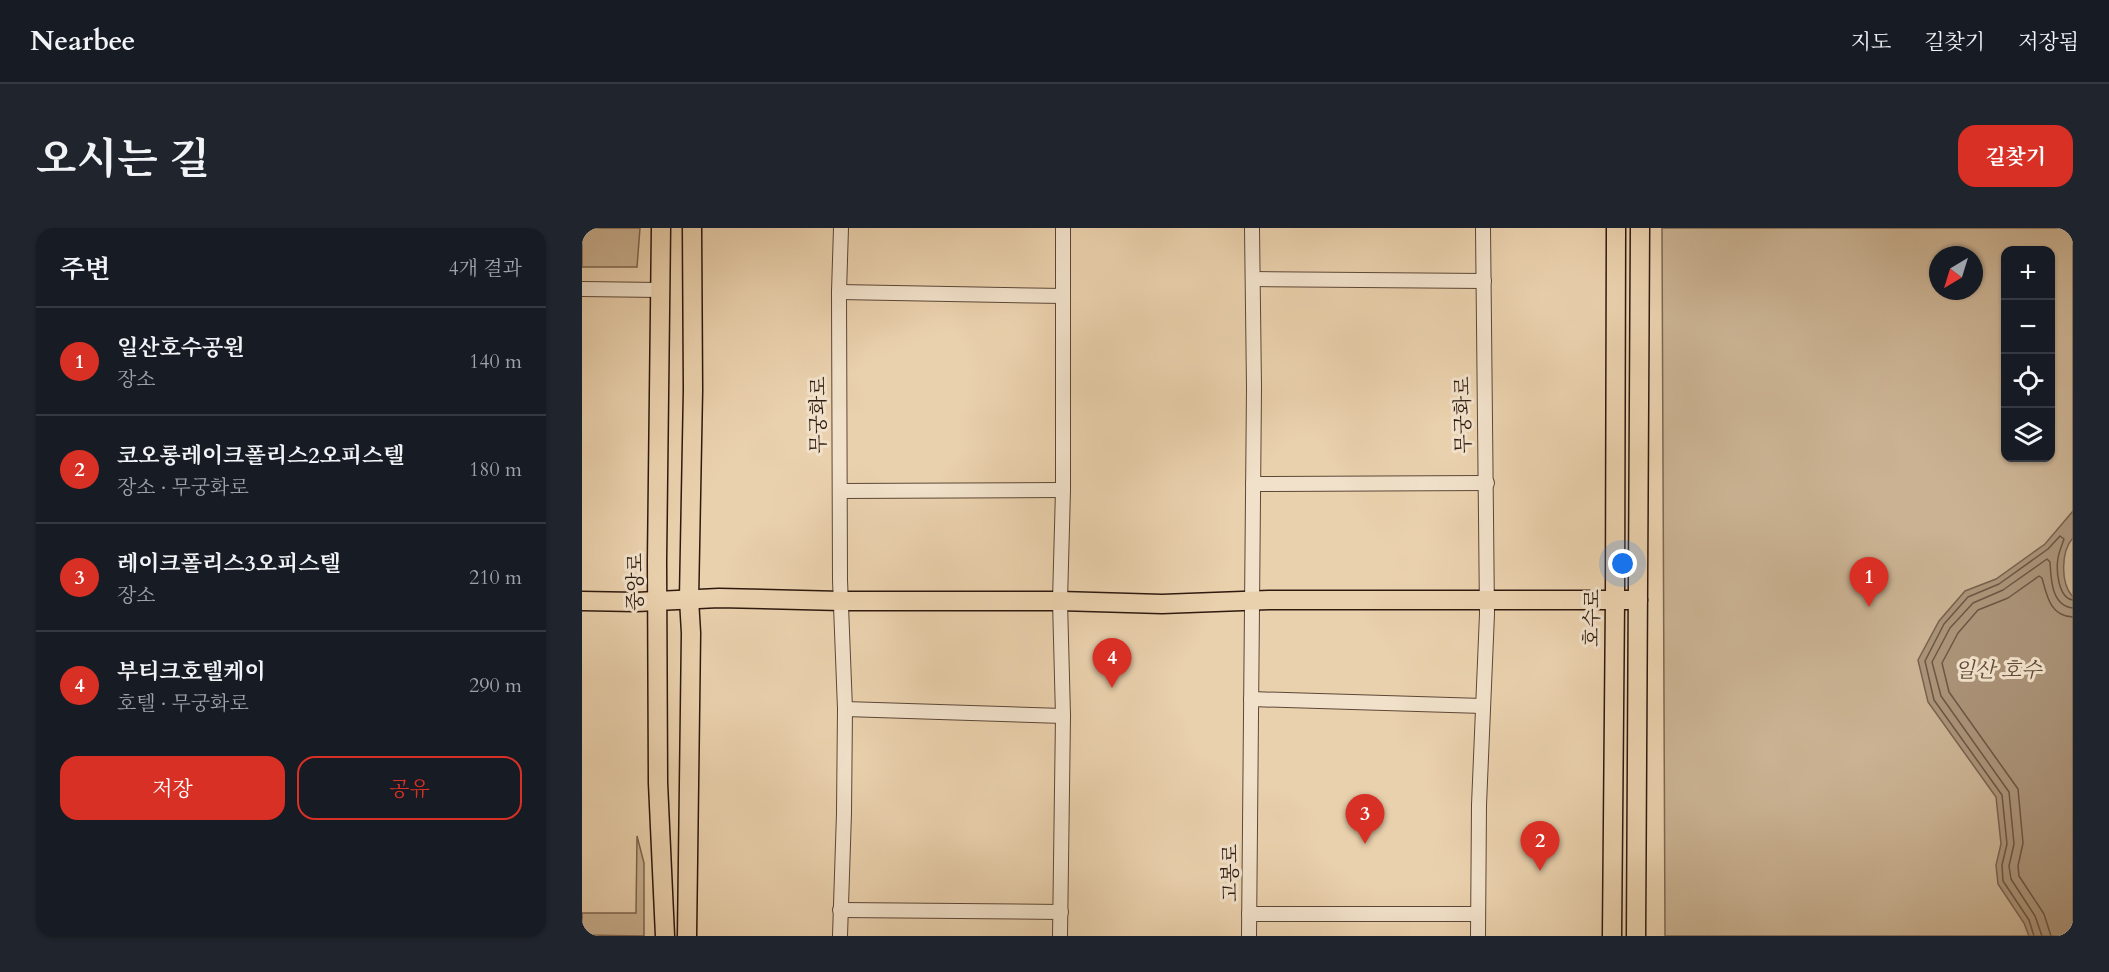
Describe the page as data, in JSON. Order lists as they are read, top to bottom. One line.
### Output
{"streets":{"main road":["중앙로","호수로"],"street":["무궁화로","고봉로"]},"water":["일산 호수"],"north":"bottom left","page":{"header":"Nearbee","nav":["지도","길찾기","저장됨"],"title":"오시는 길","buttons":["길찾기",["저장","공유"]],"heading":["주변","4개 결과"],"map_buttons":["+","−"],"list":[{"mark":"1","name":"일산호수공원","note":"장소","value":"140 m"},{"mark":"2","name":"코오롱레이크폴리스2오피스텔","note":"장소 · 무궁화로","value":"180 m"},{"mark":"3","name":"레이크폴리스3오피스텔","note":"장소","value":"210 m"},{"mark":"4","name":"부티크호텔케이","note":"호텔 · 무궁화로","value":"290 m"}],"pins":["1","4","3","2"]}}
